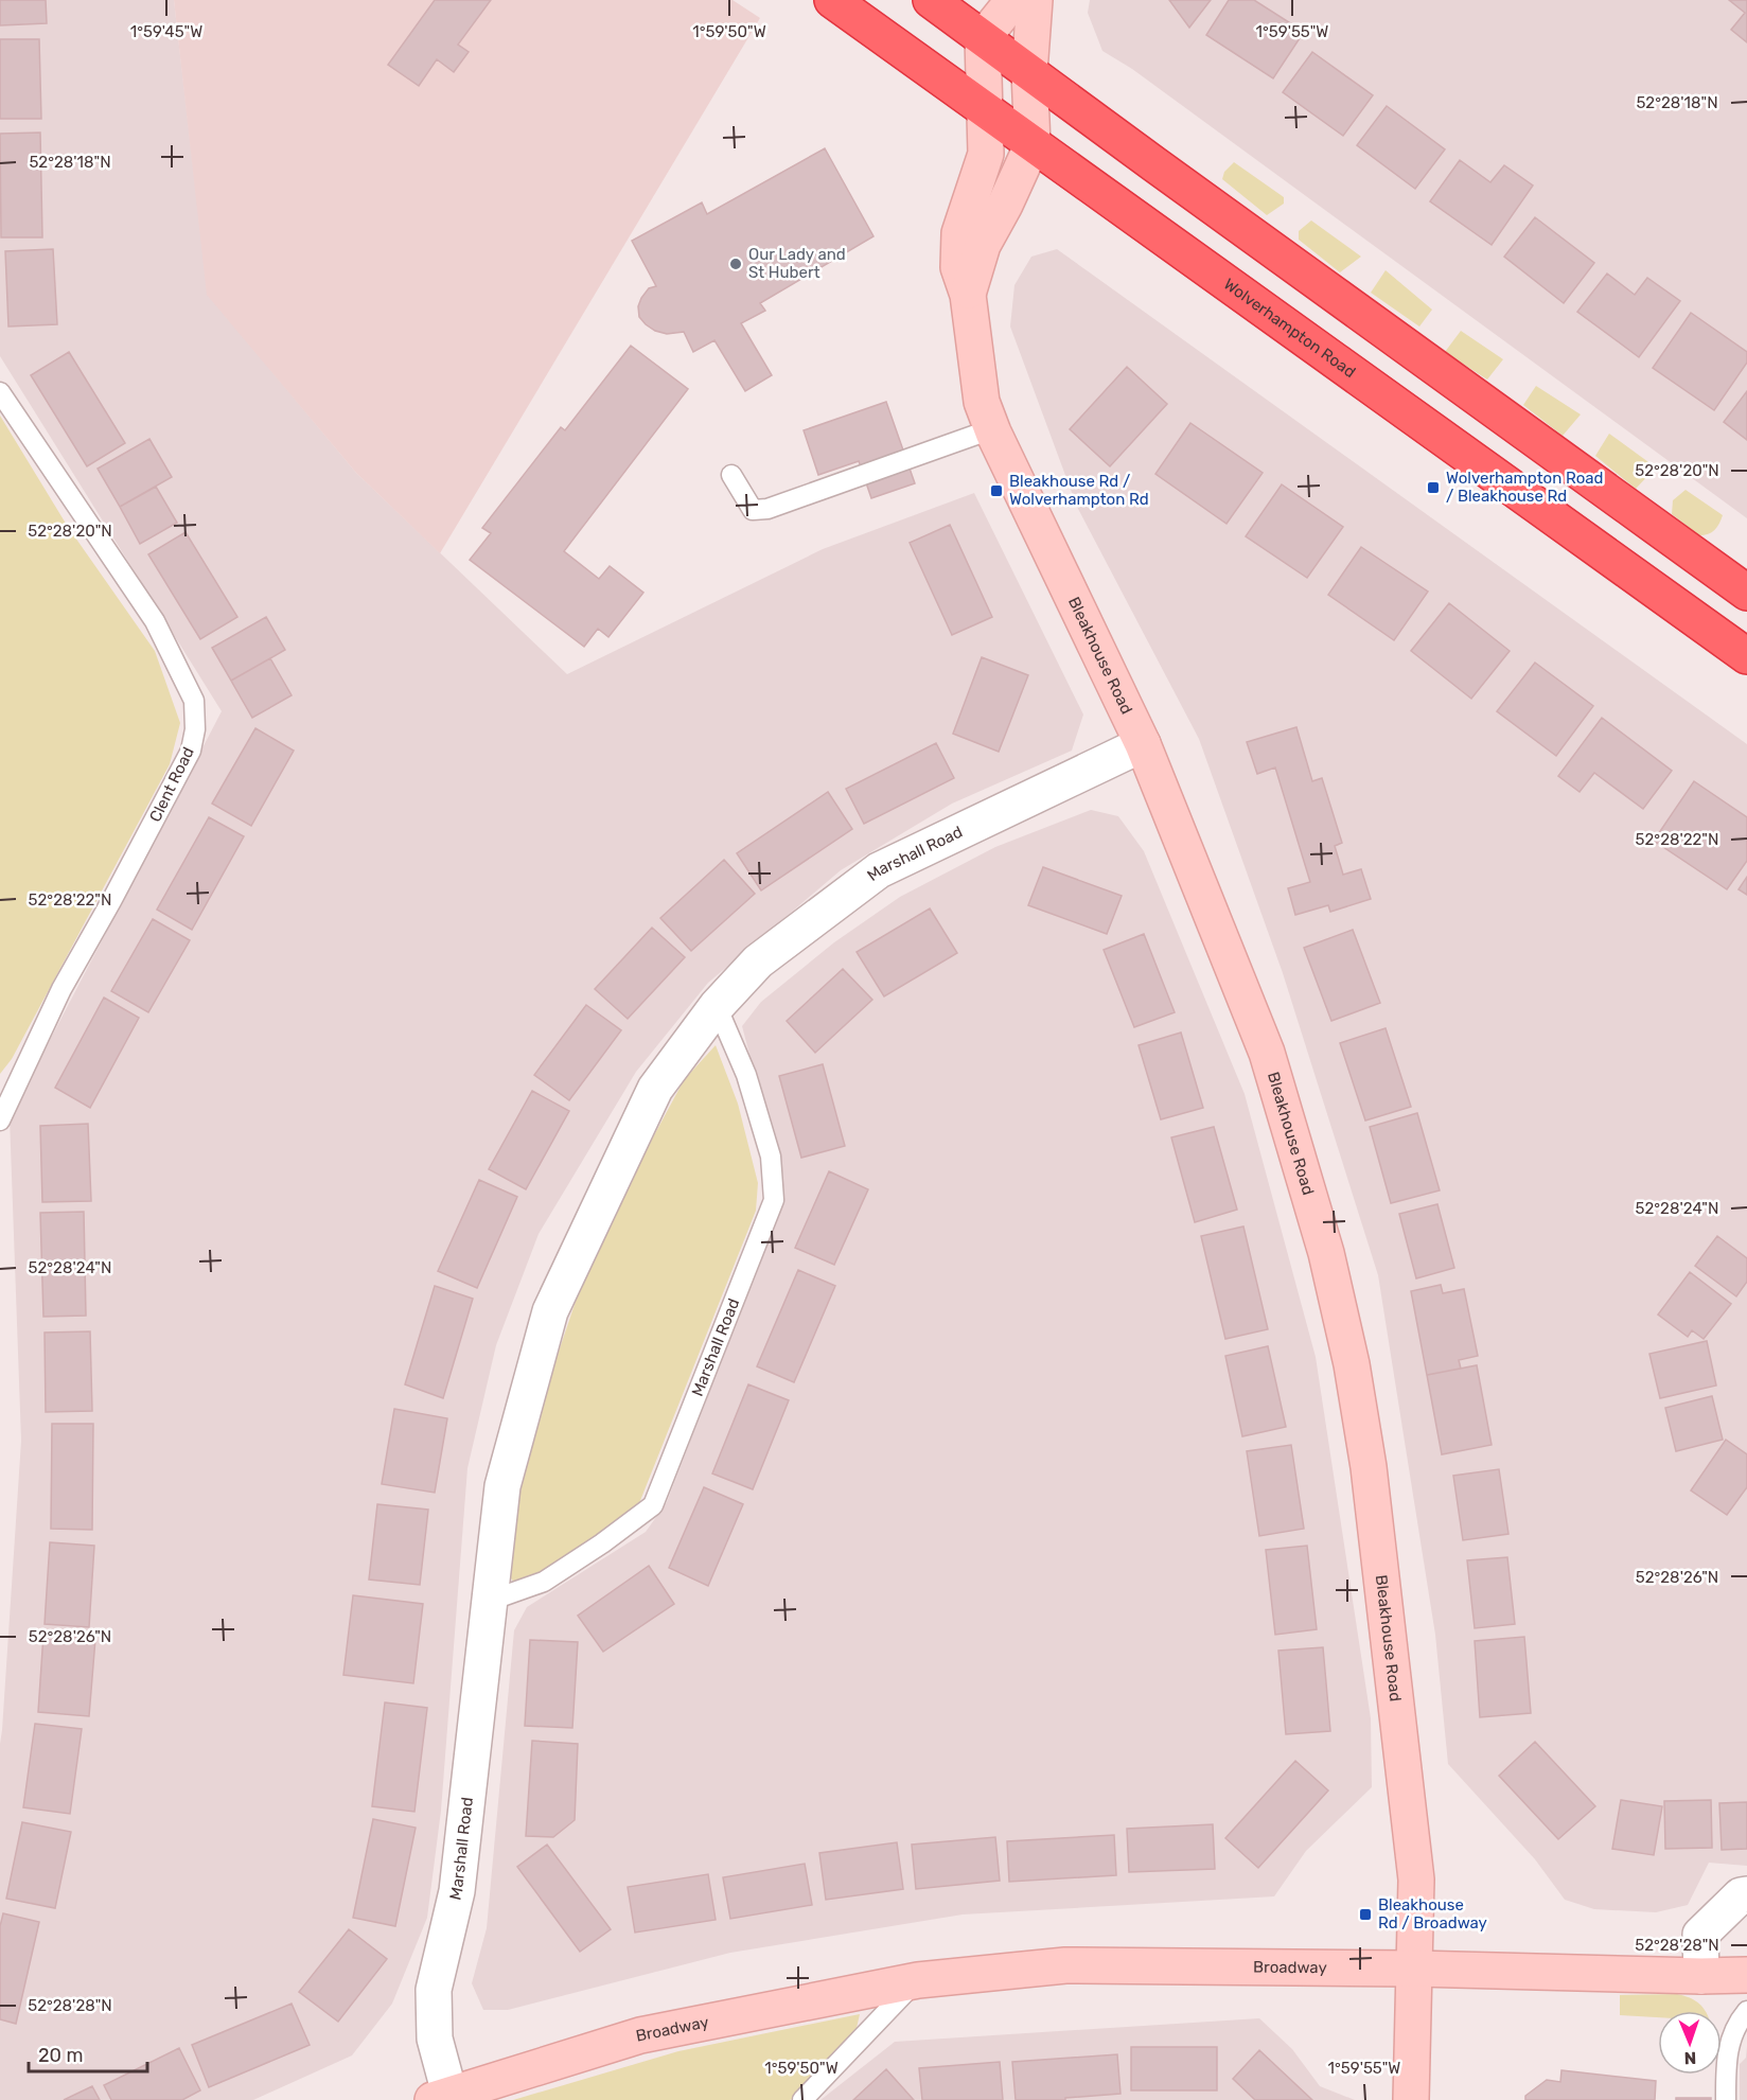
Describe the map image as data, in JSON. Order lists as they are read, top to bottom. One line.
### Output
{"streets":{"highway":["Wolverhampton Road"],"street":["Bleakhouse Road","Marshall Road","Broadway"],"lane":["Clent Road"]},"crossings":[["Wolverhampton Road","Bleakhouse Road"],["Bleakhouse Road","Marshall Road"],["Bleakhouse Road","Broadway"],["Marshall Road","Broadway"]],"places":{"other":["Our Lady and St Hubert"],"transit":["Wolverhampton Road / Bleakhouse Rd","Bleakhouse Rd / Wolverhampton Rd","Bleakhouse Rd / Broadway"]},"scale_bar":"20 m","north":"bottom","coordinates":["1°59'45\"W","1°59'50\"W","1°59'55\"W","52°28'18\"N","52°28'20\"N","52°28'22\"N","52°28'24\"N","52°28'26\"N","52°28'28\"N"]}
